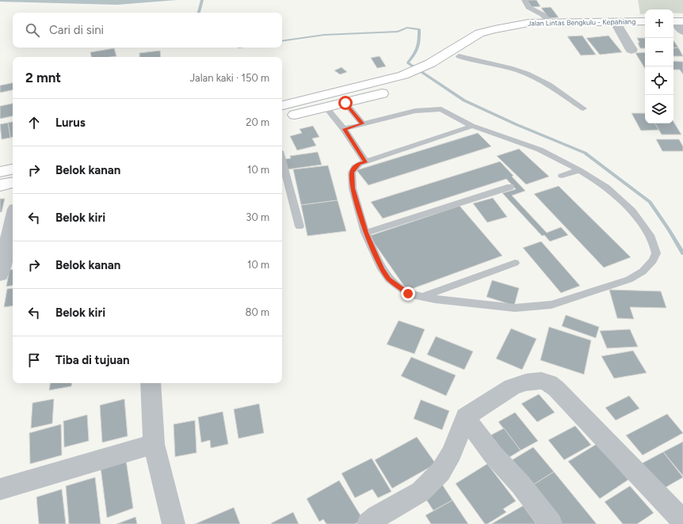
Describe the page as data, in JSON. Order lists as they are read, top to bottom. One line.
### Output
{"streets":{"highway":["Jalan Lintas Bengkulu - Kepahiang"]},"page":{"map_buttons":["+","−"],"search":"Cari di sini","heading":["2 mnt","Jalan kaki · 150 m"],"list":[["Lurus","20 m"],["Belok kanan","10 m"],["Belok kiri","30 m"],["Belok kanan","10 m"],["Belok kiri","80 m"],"Tiba di tujuan"]}}
